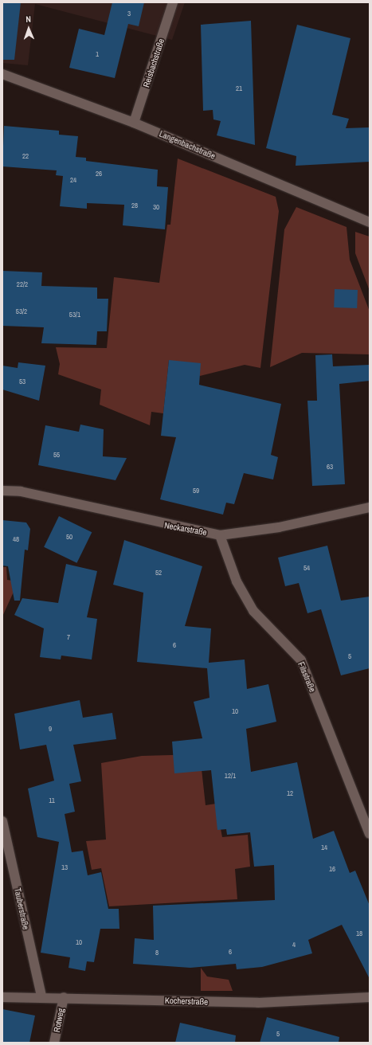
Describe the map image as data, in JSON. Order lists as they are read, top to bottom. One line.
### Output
{"streets":{"street":["Reisbachstraße","Langenbachstraße","Neckarstraße","Filsstraße","Tauberstraße","Kocherstraße","Rotweg"]},"crossings":[["Reisbachstraße","Langenbachstraße"],["Neckarstraße","Filsstraße"],["Tauberstraße","Kocherstraße"],["Kocherstraße","Rotweg"]],"house_numbers":["3","1","21","22","26","24","28","30","22/2","53/2","53/1","53","55","63","59","50","48","54","52","7","6","5","10","9","12/1","12","11","14","13","16","18","10","4","6","8","5"],"north":"top"}
